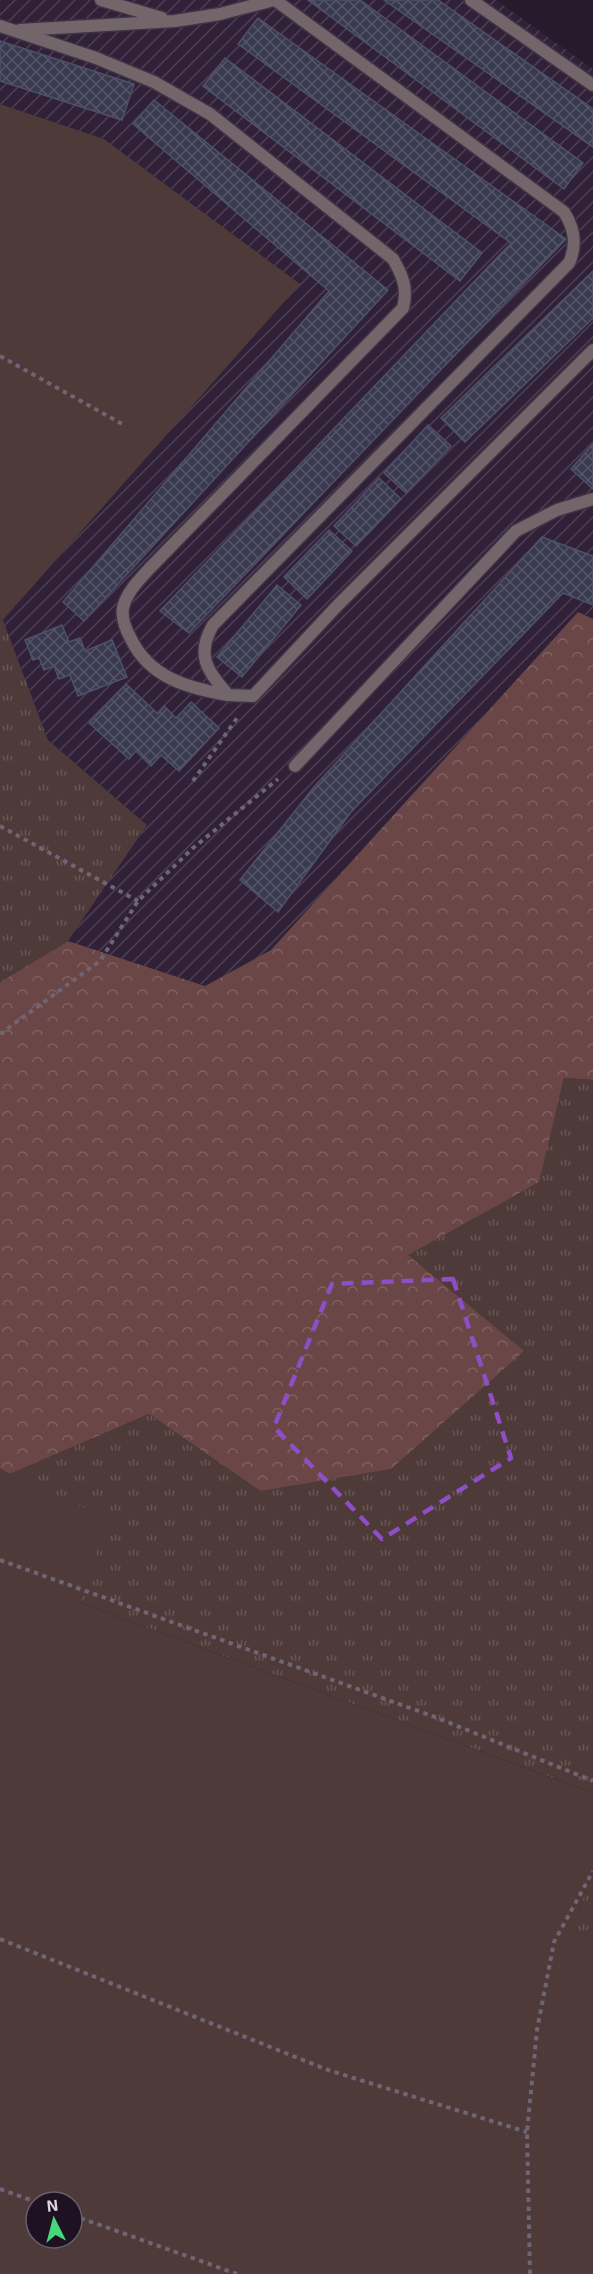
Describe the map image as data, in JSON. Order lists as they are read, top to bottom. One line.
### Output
{"north":"top"}
